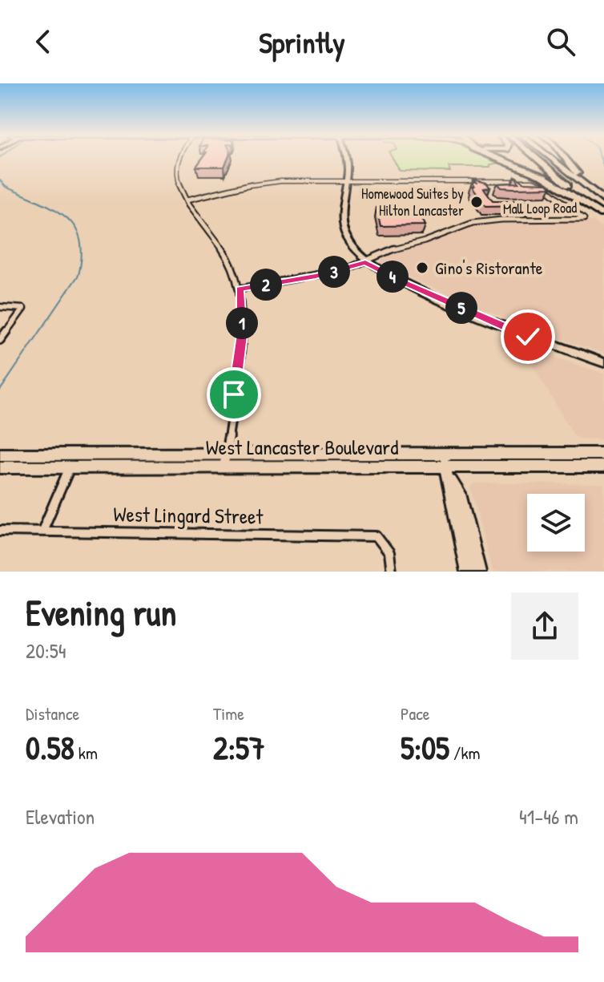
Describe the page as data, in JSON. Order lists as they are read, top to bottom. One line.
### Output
{"streets":{"street":["Mall Loop Road","West Lancaster Boulevard","West Lingard Street"]},"places":["Homewood Suites by Hilton Lancaster","Gino's Ristorante"],"page":{"header":"Sprintly","pins":["3","4","2","5","1"],"heading":["Evening run","20:54"],"stats":[["Distance","0.58 km"],["Time","2:57"],["Pace","5:05 /km"]],"chart":["Elevation","41–46 m"]}}
